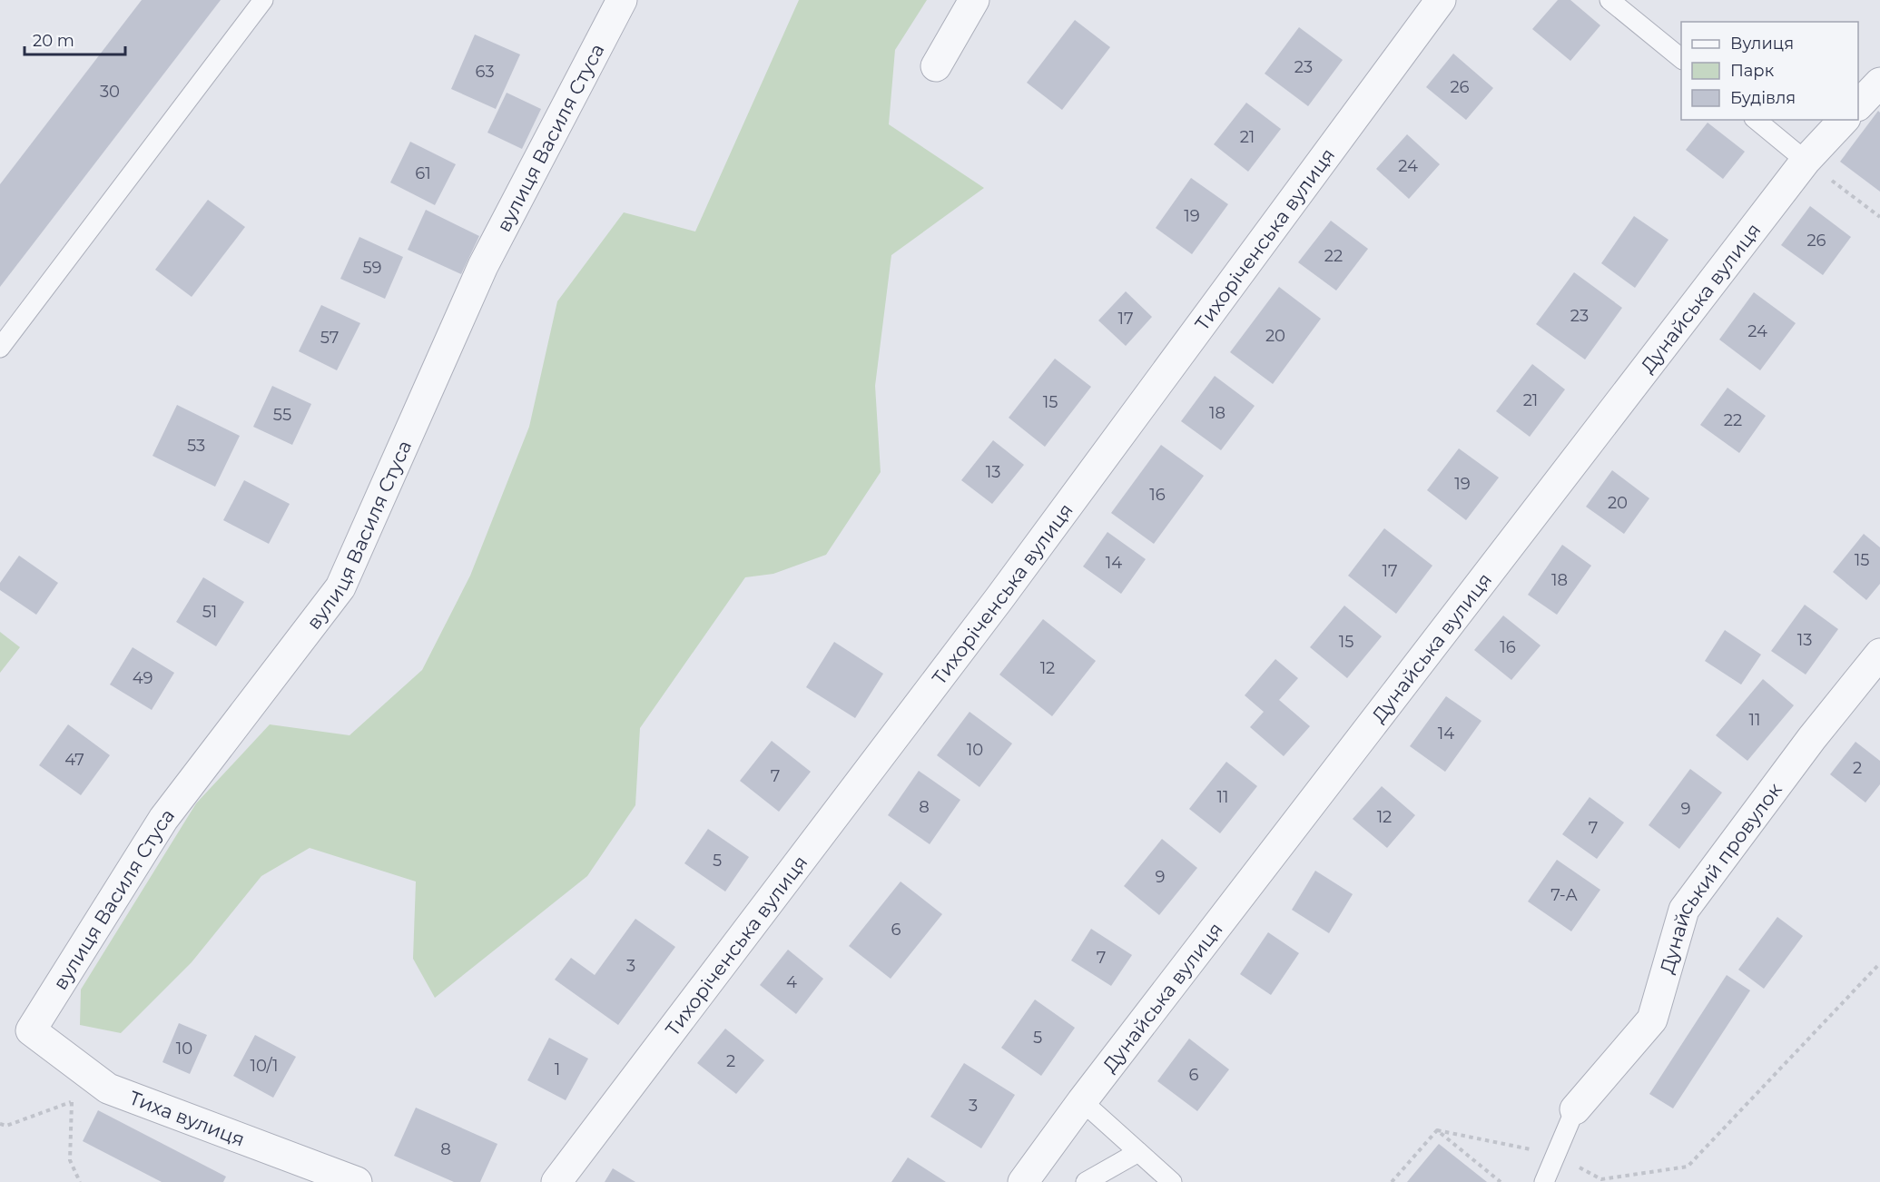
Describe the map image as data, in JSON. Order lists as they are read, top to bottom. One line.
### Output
{"streets":{"street":["вулиця Василя Стуса","Тихоріченська вулиця","Дунайська вулиця","Дунайський провулок","Тиха вулиця"]},"crossings":[["вулиця Василя Стуса","Тиха вулиця"]],"house_numbers":["23","63","26","30","21","24","61","19","26","22","59","23","17","24","20","57","21","15","18","55","22","53","13","19","16","20","15","14","17","18","51","13","15","16","12","49","11","14","10","47","2","7","11","8","9","12","7","5","9","7-А","6","7","3","4","5","10","2","10/1","1","6","3","8"],"legend":["Вулиця","Парк","Будівля"],"scale_bar":"20 m"}
